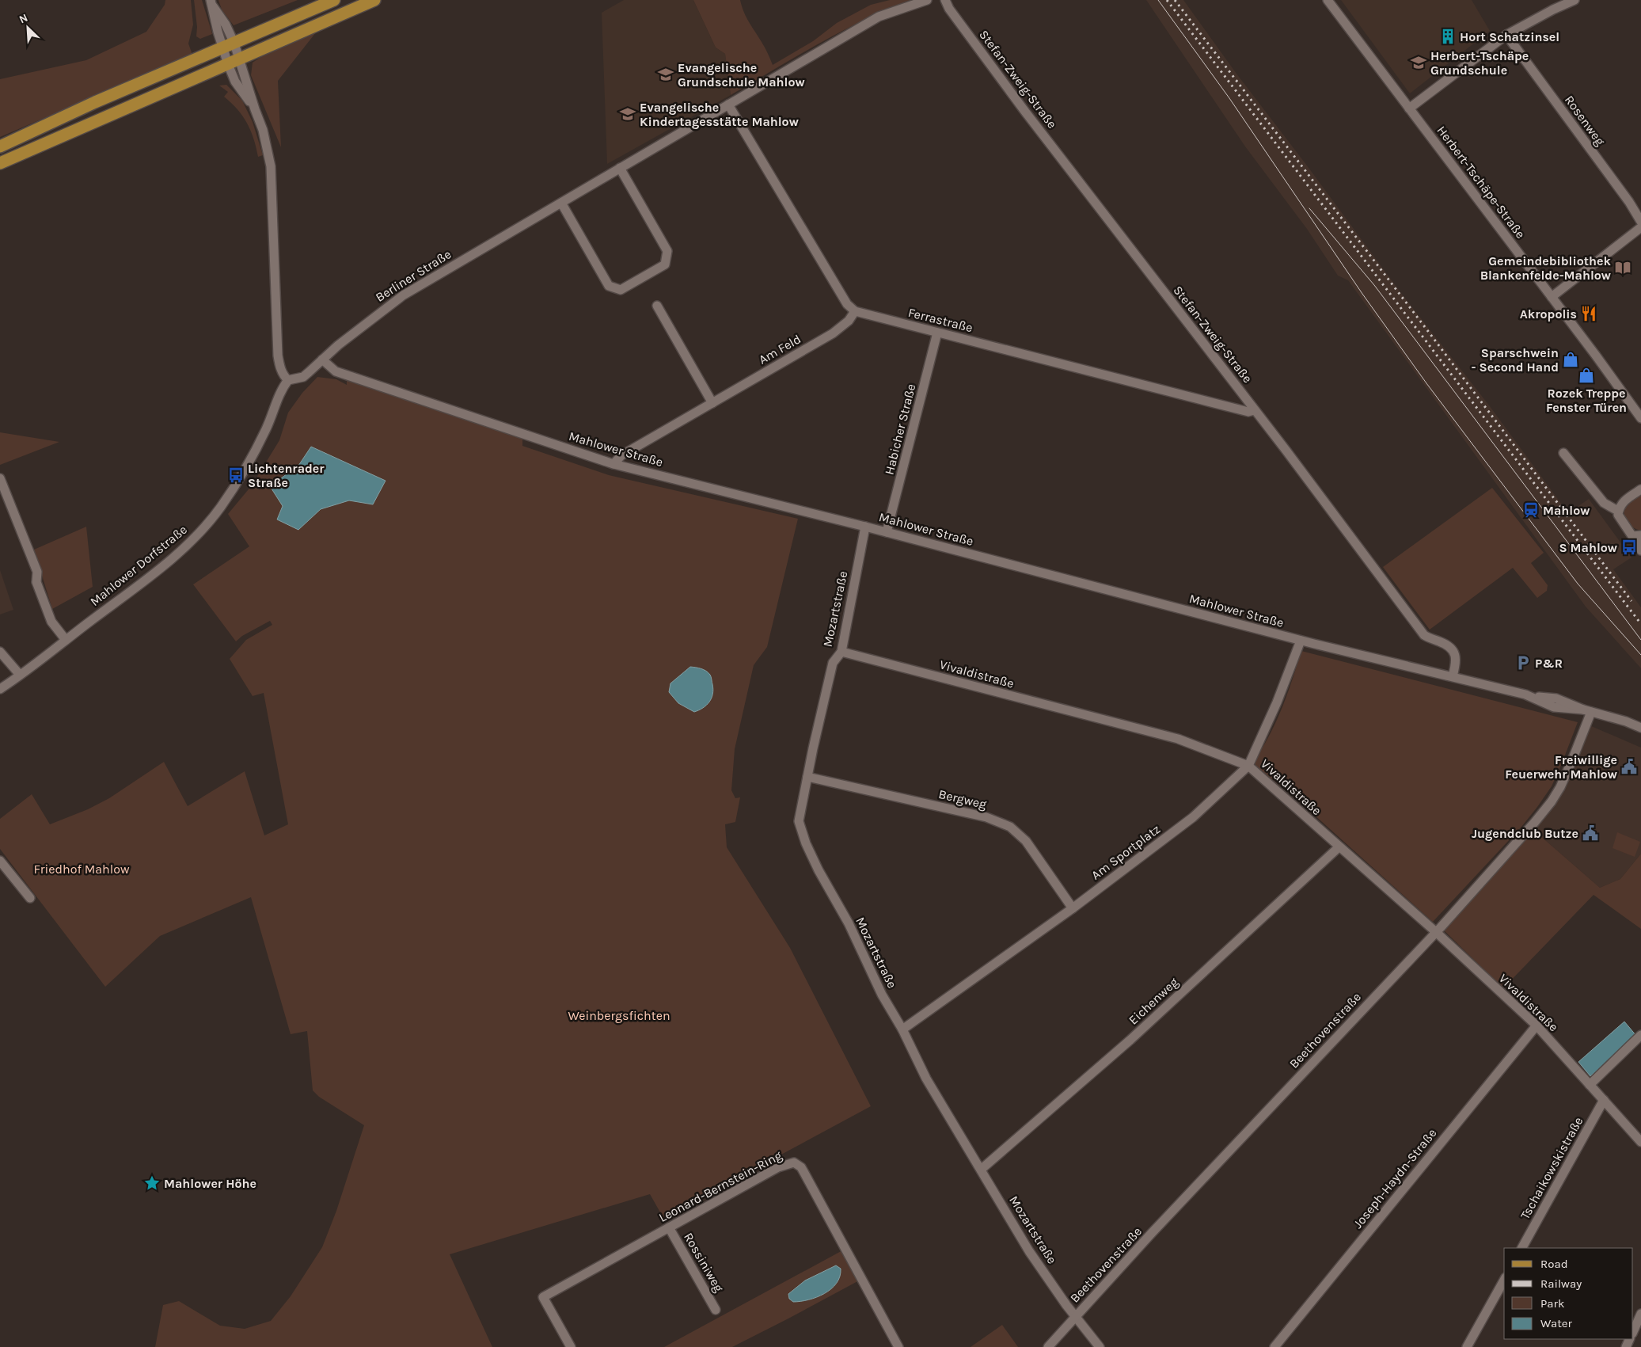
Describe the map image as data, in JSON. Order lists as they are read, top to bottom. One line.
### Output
{"streets":{"street":["Stefan-Zweig-Straße","Rosenweg","Herbert-Tschäpe-Straße","Berliner Straße","Ferrastraße","Am Feld","Habicher Straße","Mahlower Straße","Mahlower Dorfstraße","Mozartstraße","Vivaldistraße","Bergweg","Am Sportplatz","Eichenweg","Beethovenstraße","Tschaikowskistraße","Joseph-Haydn-Straße","Leonard-Bernstein-Ring","Rossiniweg"]},"crossings":[["Stefan-Zweig-Straße","Ferrastraße"],["Stefan-Zweig-Straße","Mahlower Straße"],["Berliner Straße","Ferrastraße"],["Berliner Straße","Mahlower Straße"],["Berliner Straße","Mahlower Dorfstraße"],["Ferrastraße","Am Feld"],["Ferrastraße","Habicher Straße"],["Am Feld","Mahlower Straße"],["Habicher Straße","Mahlower Straße"],["Mahlower Straße","Mozartstraße"],["Mahlower Straße","Am Sportplatz"],["Mahlower Straße","Beethovenstraße"],["Mozartstraße","Vivaldistraße"],["Mozartstraße","Bergweg"],["Mozartstraße","Am Sportplatz"],["Mozartstraße","Eichenweg"],["Mozartstraße","Beethovenstraße"],["Vivaldistraße","Am Sportplatz"],["Vivaldistraße","Eichenweg"],["Vivaldistraße","Beethovenstraße"],["Vivaldistraße","Tschaikowskistraße"],["Vivaldistraße","Joseph-Haydn-Straße"],["Bergweg","Am Sportplatz"],["Leonard-Bernstein-Ring","Rossiniweg"]],"parks":["Friedhof Mahlow","Weinbergsfichten"],"places":{"building":["Hort Schatzinsel"],"school or university":["Herbert-Tschäpe Grundschule","Evangelische Grundschule Mahlow","Evangelische Kindertagesstätte Mahlow"],"library":["Gemeindebibliothek Blankenfelde-Mahlow"],"restaurant":["Akropolis"],"shop":["Sparschwein - Second Hand","Rozek Treppe Fenster Türen"],"bus stop":["Lichtenrader Straße","S Mahlow"],"station":["Mahlow"],"parking":["P&R"],"public building":["Freiwillige Feuerwehr Mahlow","Jugendclub Butze"],"place":["Mahlower Höhe"]},"legend":["Road","Railway","Park","Water"],"north":"top left"}
